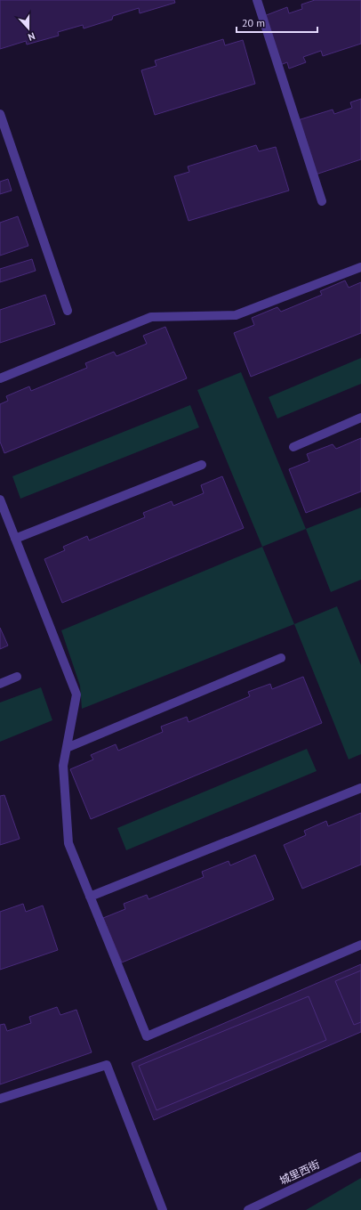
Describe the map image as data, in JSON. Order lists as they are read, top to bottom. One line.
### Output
{"streets":{"street":["城里西街"]},"scale_bar":"20 m","north":"bottom"}
